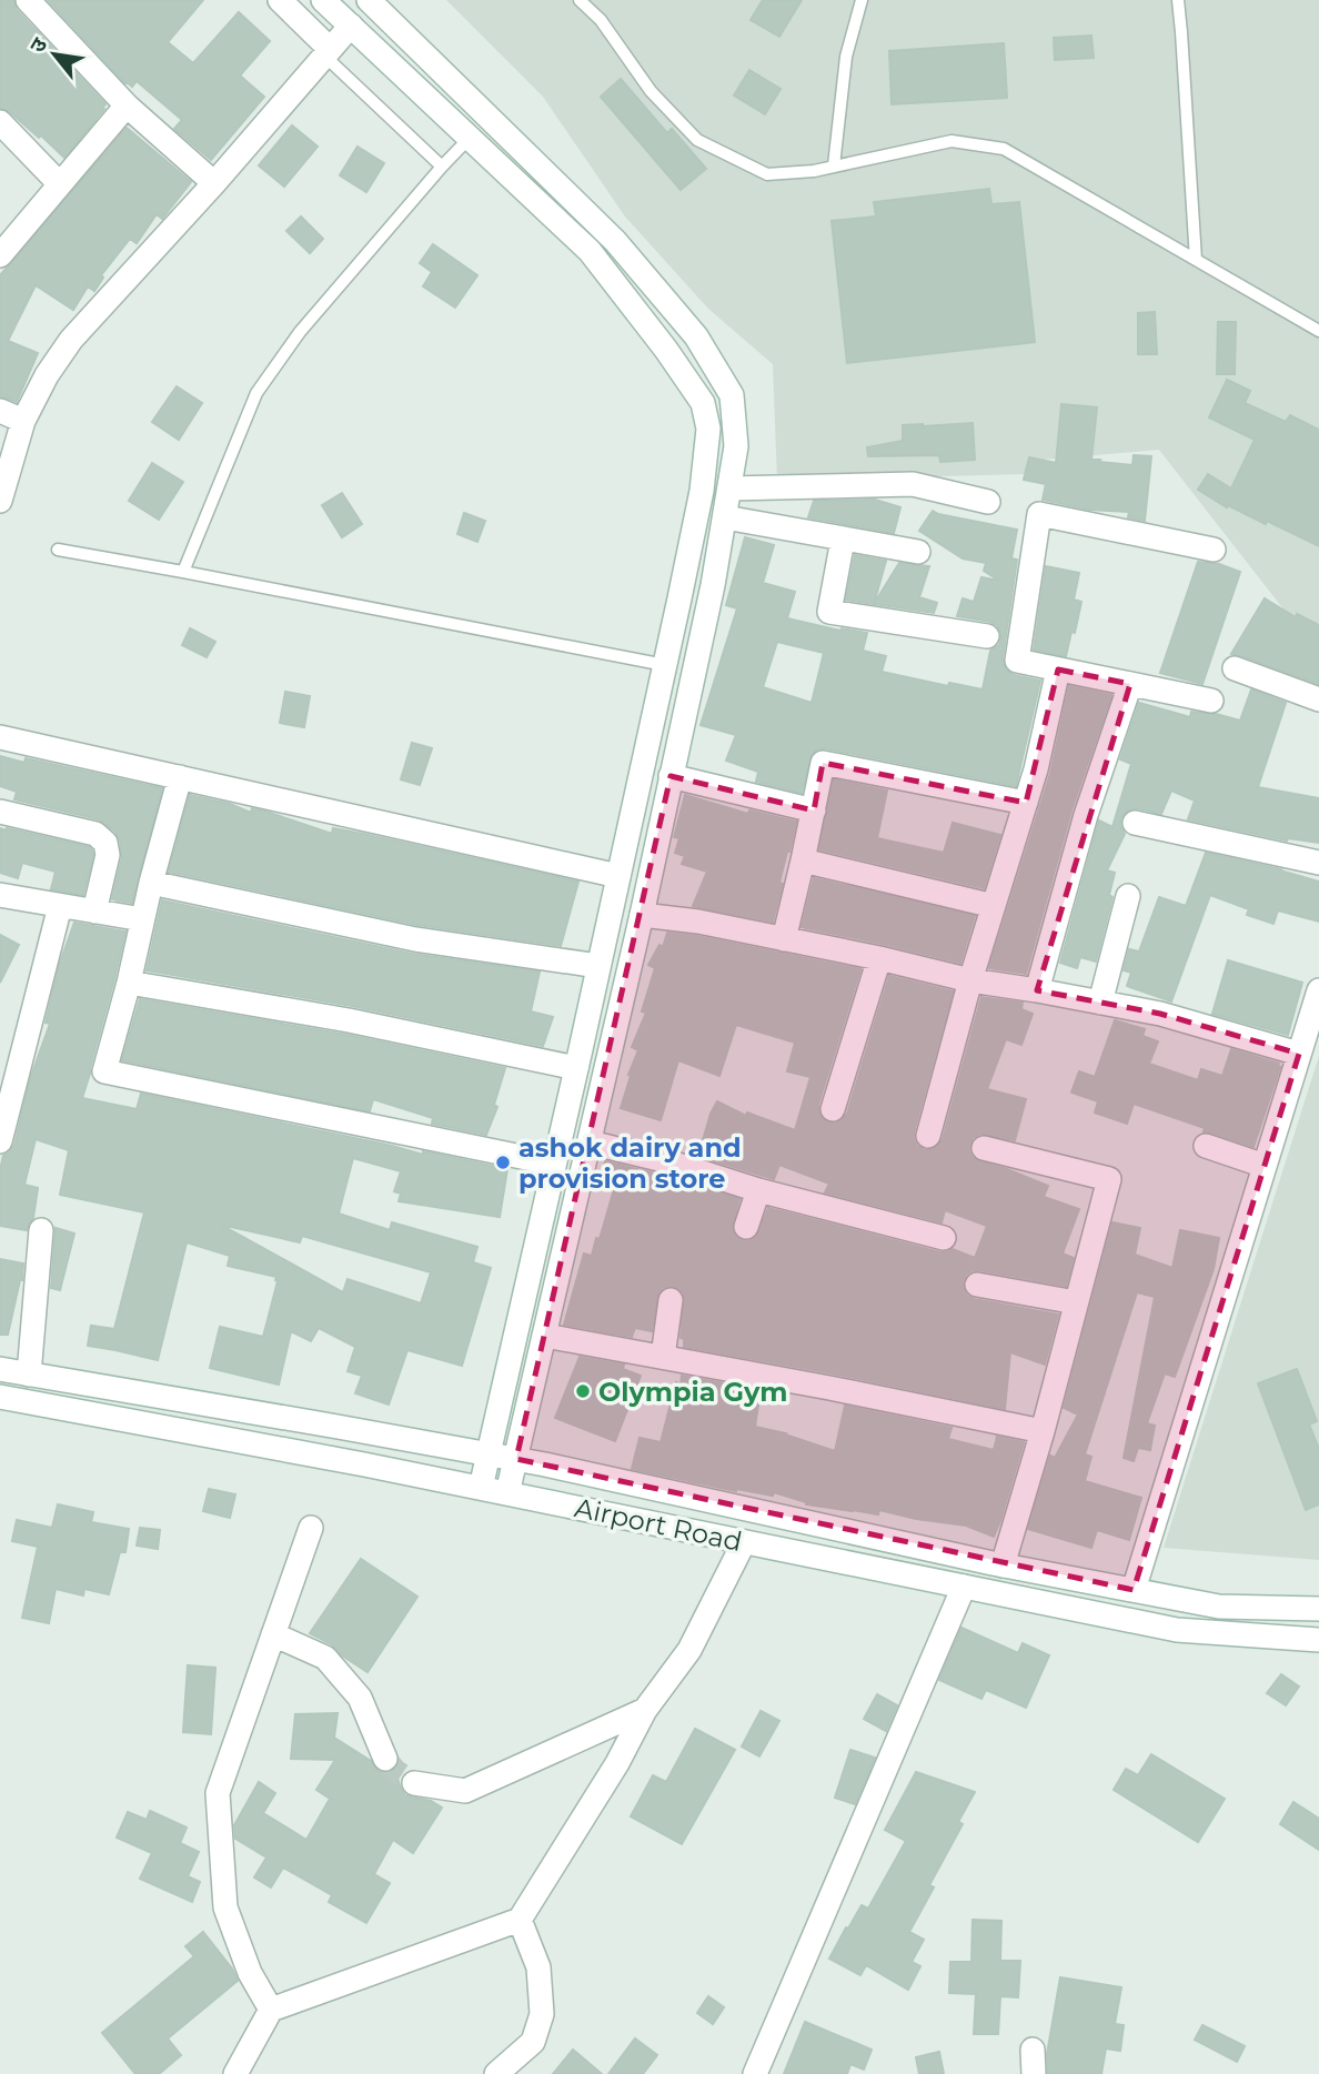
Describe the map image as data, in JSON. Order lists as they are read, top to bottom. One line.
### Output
{"streets":{"street":["Airport Road"]},"places":["ashok dairy and provision store","Olympia Gym"],"north":"top left"}
